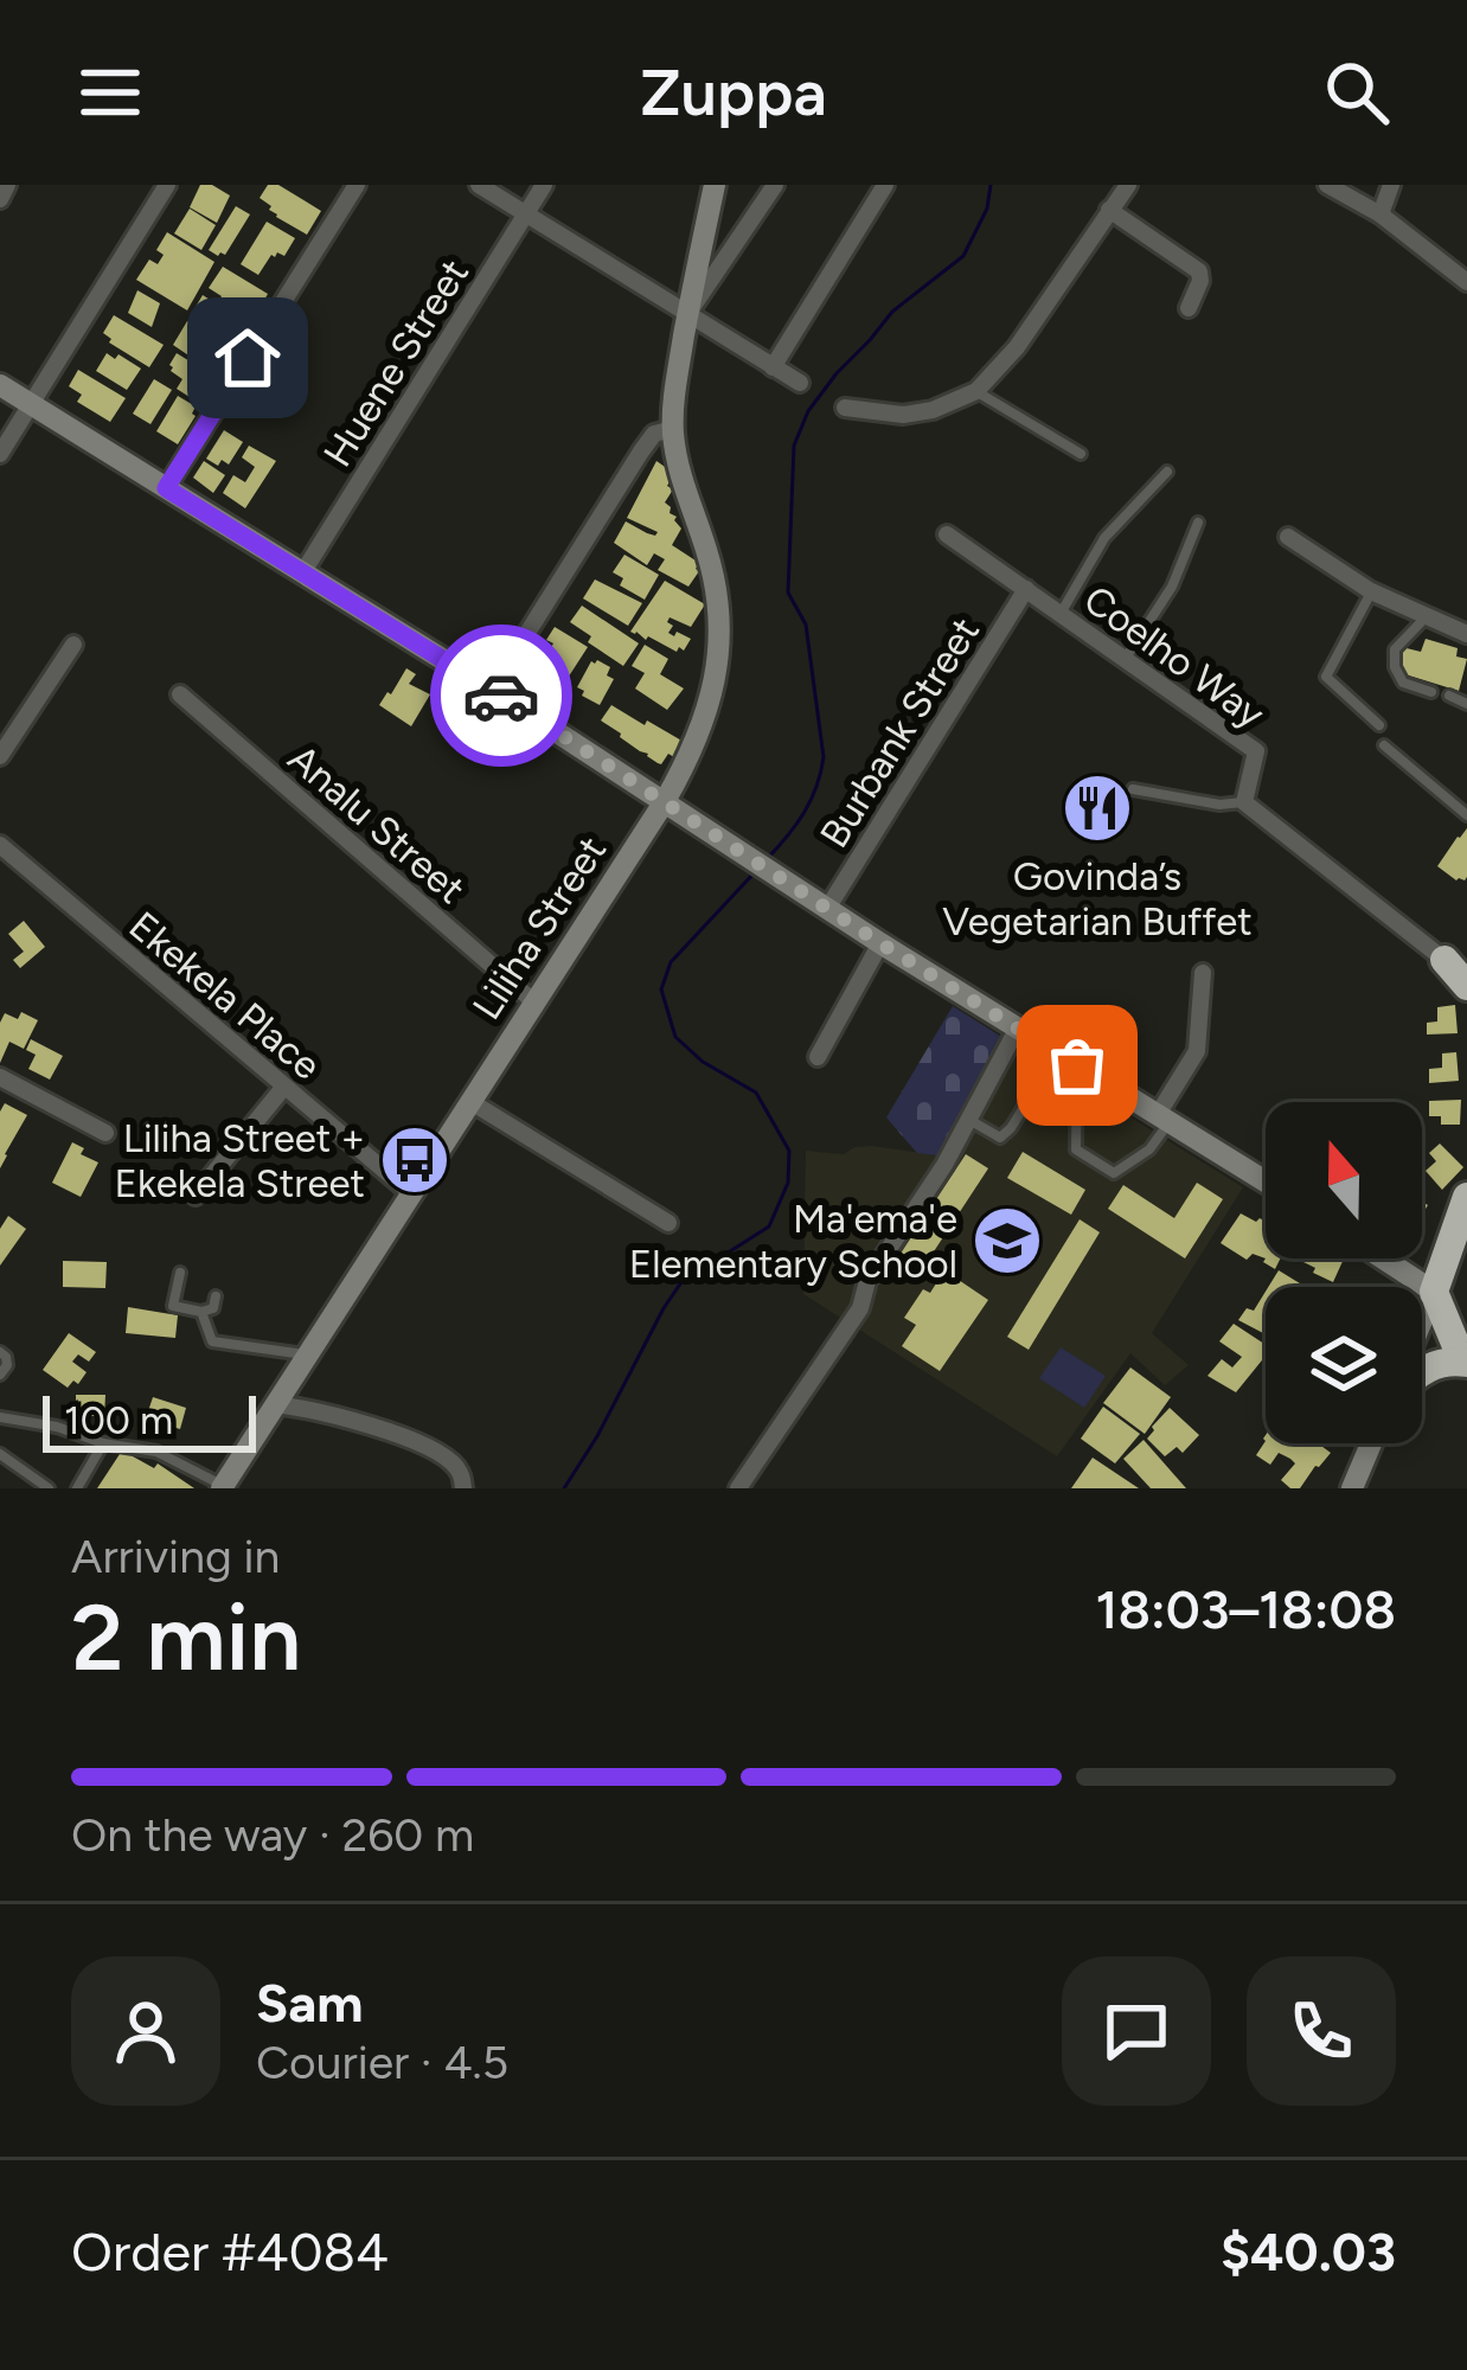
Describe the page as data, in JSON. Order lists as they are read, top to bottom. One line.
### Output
{"streets":{"street":["Huene Street","Coelho Way","Burbank Street","Analu Street","Liliha Street","Ekekela Place"]},"crossings":[["Coelho Way","Burbank Street"],["Analu Street","Liliha Street"],["Liliha Street","Ekekela Place"]],"places":{"restaurant":["Govinda’s Vegetarian Buffet"],"bus stop":["Liliha Street + Ekekela Street"],"school or university":["Ma'ema'e Elementary School"]},"scale_bar":"100 m","north":"top","page":{"header":"Zuppa","scale":"100 m","heading":["2 min","Arriving in","18:03–18:08"],"panel":["Sam","Courier · 4.5","Order #4084","$40.03"],"bar":"On the way · 260 m"}}
